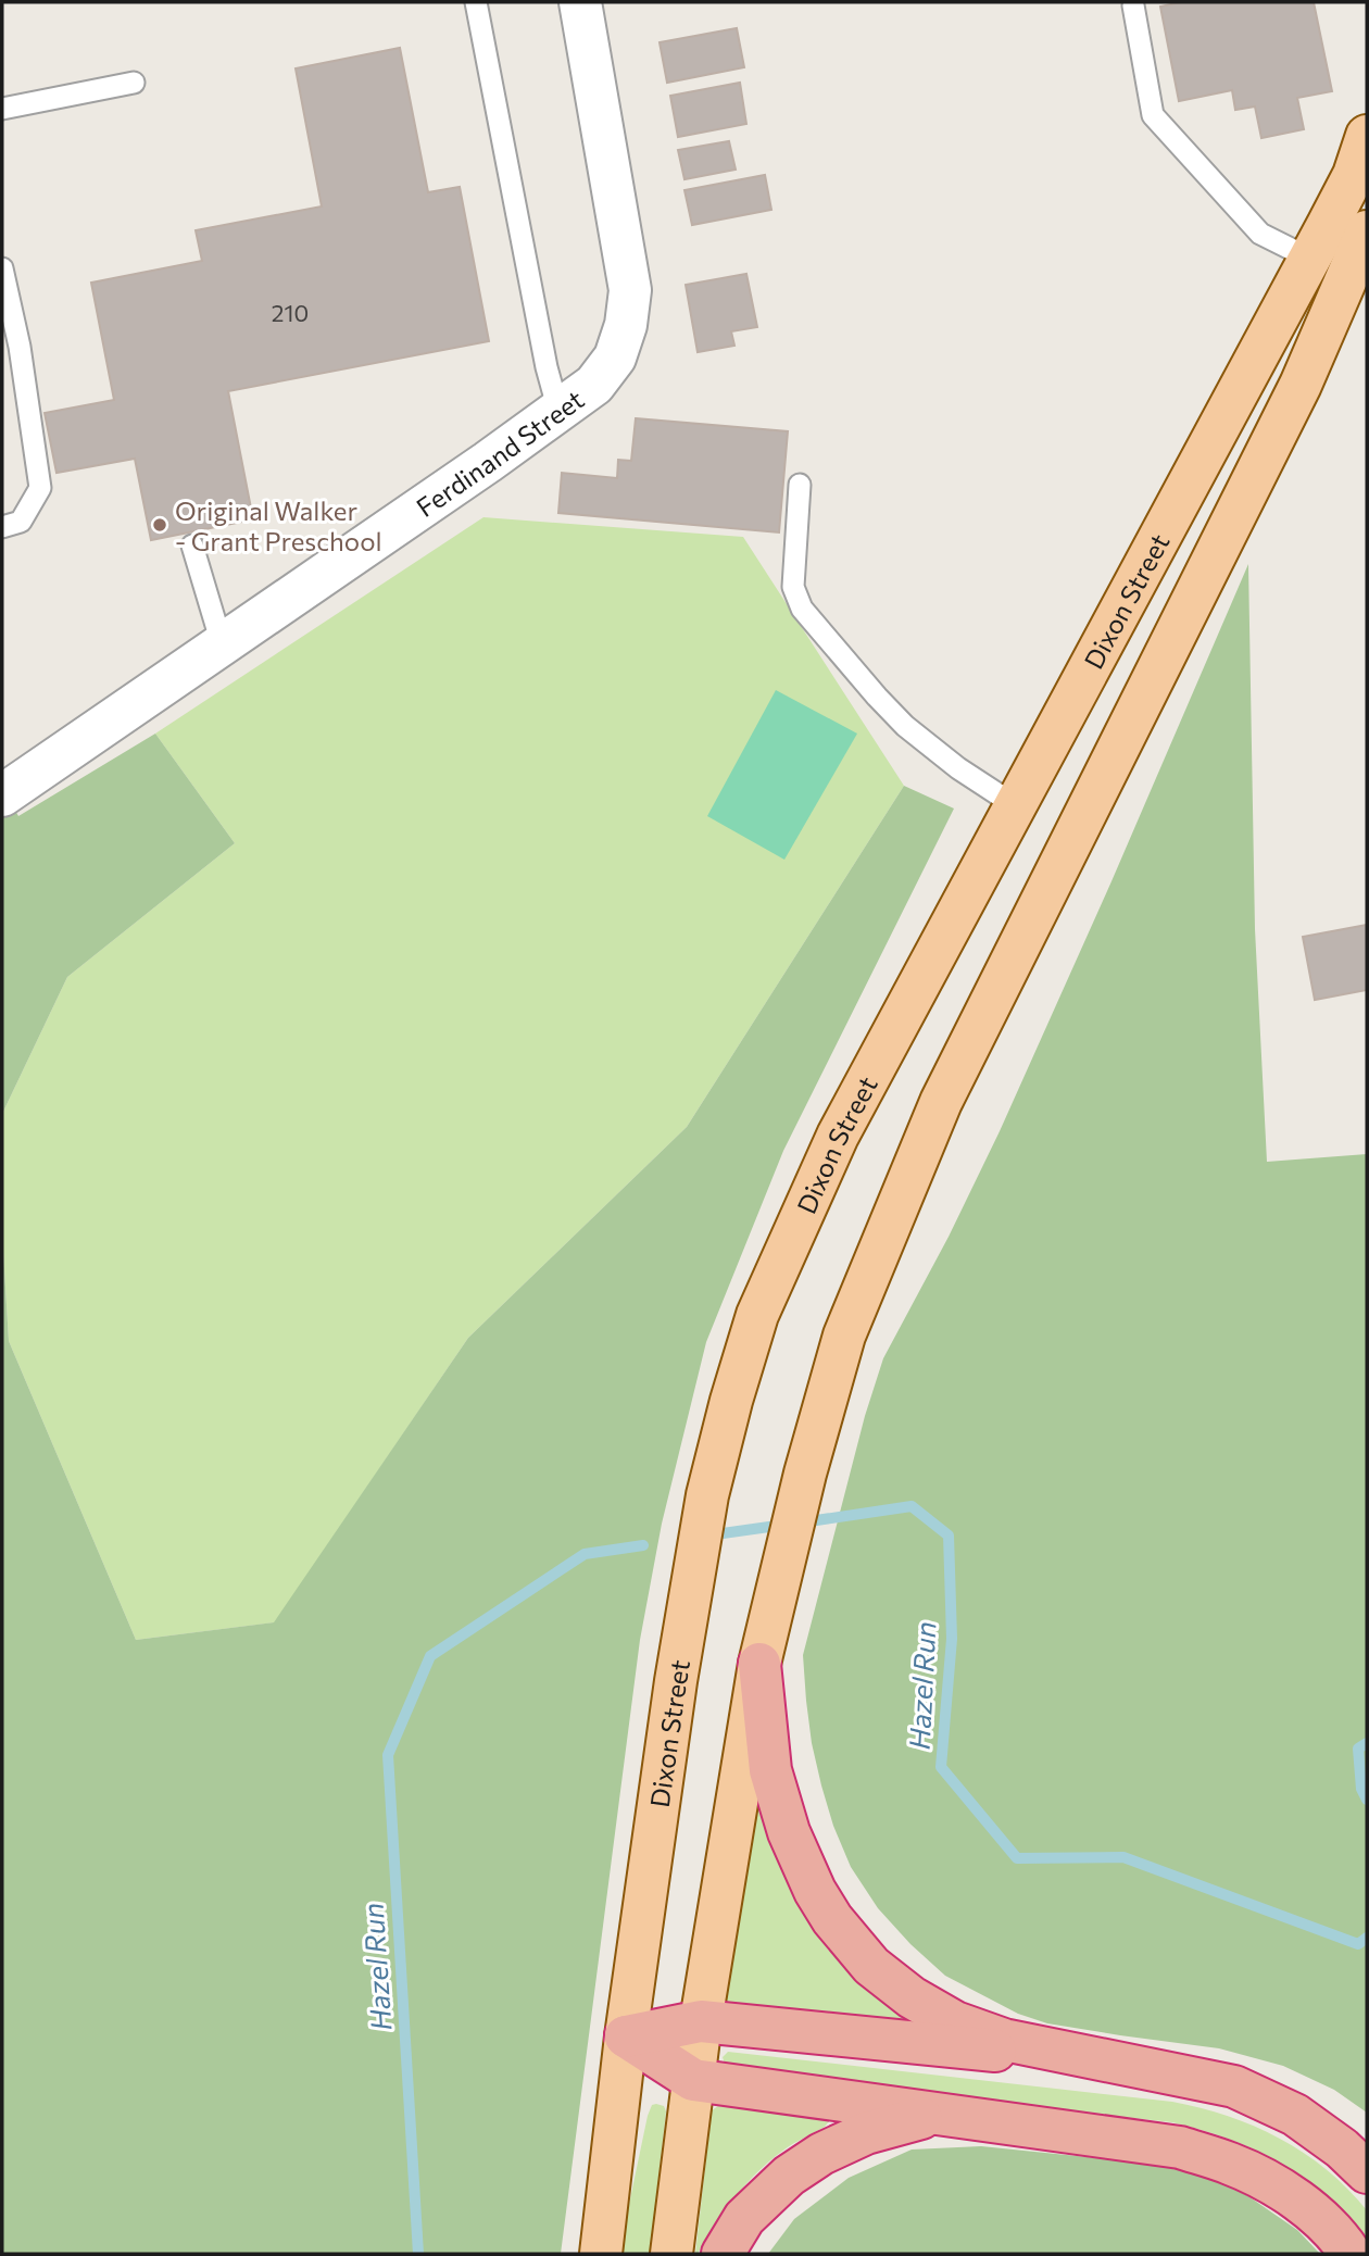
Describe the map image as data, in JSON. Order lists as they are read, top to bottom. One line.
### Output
{"streets":{"main road":["Dixon Street"],"street":["Ferdinand Street"]},"water":["Hazel Run"],"places":["Original Walker - Grant Preschool"],"house_numbers":["210"]}
